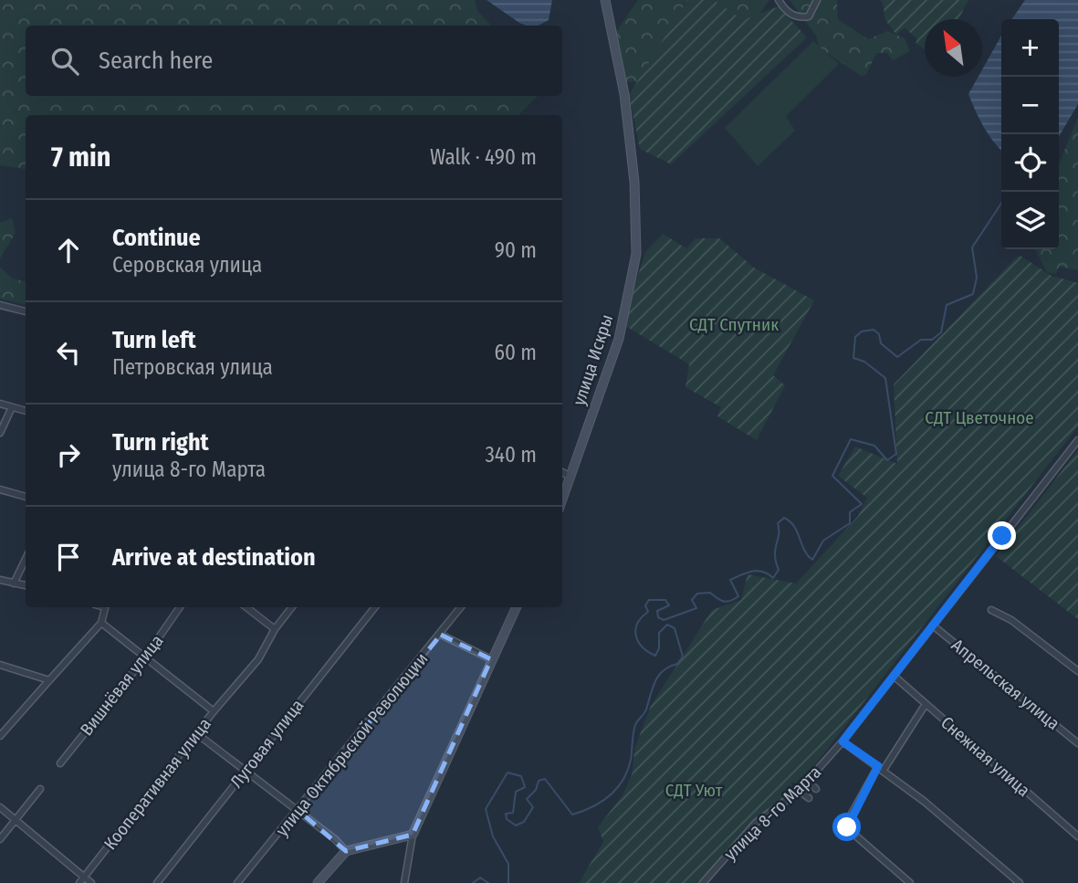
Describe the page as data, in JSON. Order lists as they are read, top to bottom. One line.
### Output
{"streets":{"main road":["улица Искры"],"street":["Апрельская улица","Вишнёвая улица","Луговая улица","улица Октябрьской Революции","Снежная улица","Кооперативная улица","улица 8-го Марта"]},"crossings":[["Апрельская улица","улица 8-го Марта"],["Снежная улица","улица 8-го Марта"]],"parks":["СДТ Спутник","СДТ Цветочное","СДТ Уют"],"north":"top left","page":{"map_buttons":["+","−"],"search":"Search here","heading":["7 min","Walk · 490 m"],"list":[["Continue","Серовская улица","90 m"],["Turn left","Петровская улица","60 m"],["Turn right","улица 8-го Марта","340 m"],"Arrive at destination"]}}
